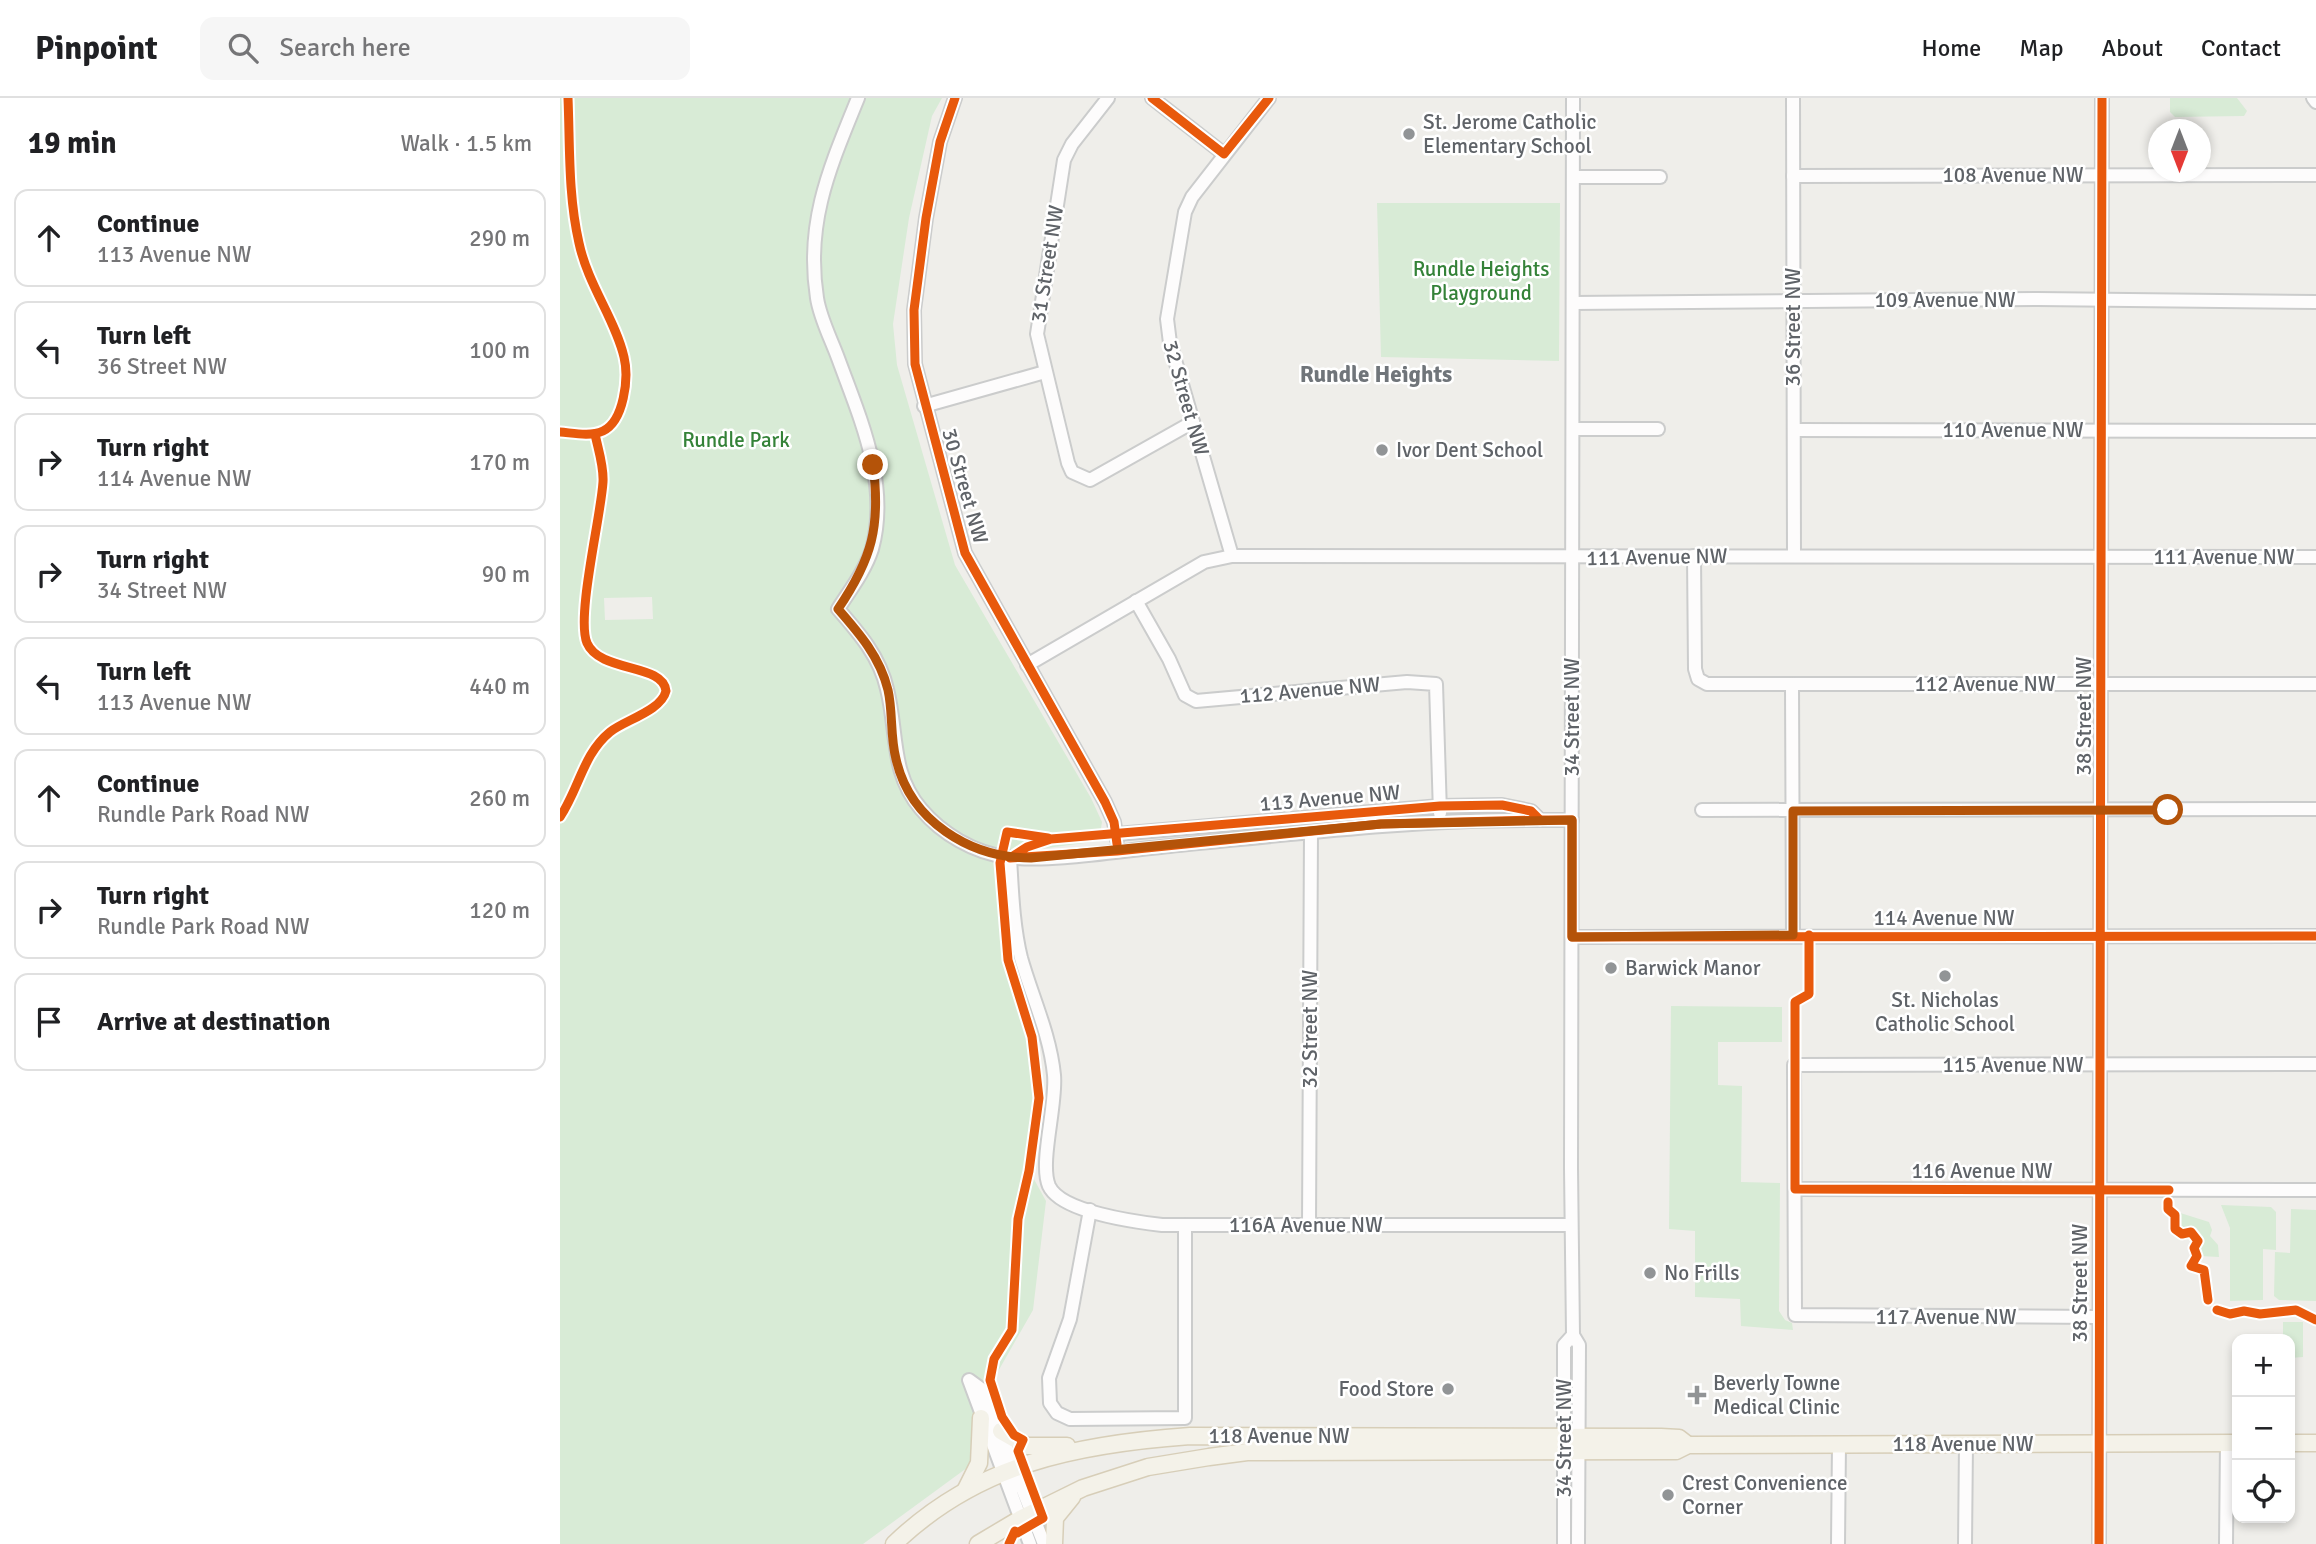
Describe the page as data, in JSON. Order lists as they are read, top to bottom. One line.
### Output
{"streets":{"main road":["118 Avenue NW"],"street":["108 Avenue NW","31 Street NW","109 Avenue NW","36 Street NW","32 Street NW","110 Avenue NW","30 Street NW","111 Avenue NW","112 Avenue NW","38 Street NW","34 Street NW","113 Avenue NW","114 Avenue NW","115 Avenue NW","116 Avenue NW","116A Avenue NW","117 Avenue NW"]},"crossings":[["108 Avenue NW","36 Street NW"],["108 Avenue NW","38 Street NW"],["31 Street NW","32 Street NW"],["109 Avenue NW","36 Street NW"],["109 Avenue NW","38 Street NW"],["109 Avenue NW","34 Street NW"],["36 Street NW","110 Avenue NW"],["36 Street NW","111 Avenue NW"],["32 Street NW","111 Avenue NW"],["32 Street NW","113 Avenue NW"],["32 Street NW","116A Avenue NW"],["110 Avenue NW","38 Street NW"],["30 Street NW","111 Avenue NW"],["30 Street NW","113 Avenue NW"],["111 Avenue NW","112 Avenue NW"],["111 Avenue NW","38 Street NW"],["111 Avenue NW","34 Street NW"],["112 Avenue NW","38 Street NW"],["112 Avenue NW","113 Avenue NW"],["38 Street NW","114 Avenue NW"],["38 Street NW","115 Avenue NW"],["38 Street NW","116 Avenue NW"],["38 Street NW","117 Avenue NW"],["38 Street NW","118 Avenue NW"],["34 Street NW","113 Avenue NW"],["34 Street NW","114 Avenue NW"],["34 Street NW","116A Avenue NW"],["34 Street NW","118 Avenue NW"],["113 Avenue NW","116A Avenue NW"],["115 Avenue NW","116 Avenue NW"],["115 Avenue NW","117 Avenue NW"],["116 Avenue NW","117 Avenue NW"]],"districts":["Rundle Heights"],"parks":["Rundle Heights Playground","Rundle Park"],"places":{"other":["St. Jerome Catholic Elementary School","Ivor Dent School","Barwick Manor","St. Nicholas Catholic School","No Frills","Food Store","Crest Convenience Corner"],"health":["Beverly Towne Medical Clinic"]},"north":"bottom","page":{"header":"Pinpoint","search":"Search here","nav":["Home","Map","About","Contact"],"heading":["19 min","Walk · 1.5 km"],"list":[["Continue","113 Avenue NW","290 m"],["Turn left","36 Street NW","100 m"],["Turn right","114 Avenue NW","170 m"],["Turn right","34 Street NW","90 m"],["Turn left","113 Avenue NW","440 m"],["Continue","Rundle Park Road NW","260 m"],["Turn right","Rundle Park Road NW","120 m"],"Arrive at destination"],"map_buttons":["+","−"]}}
